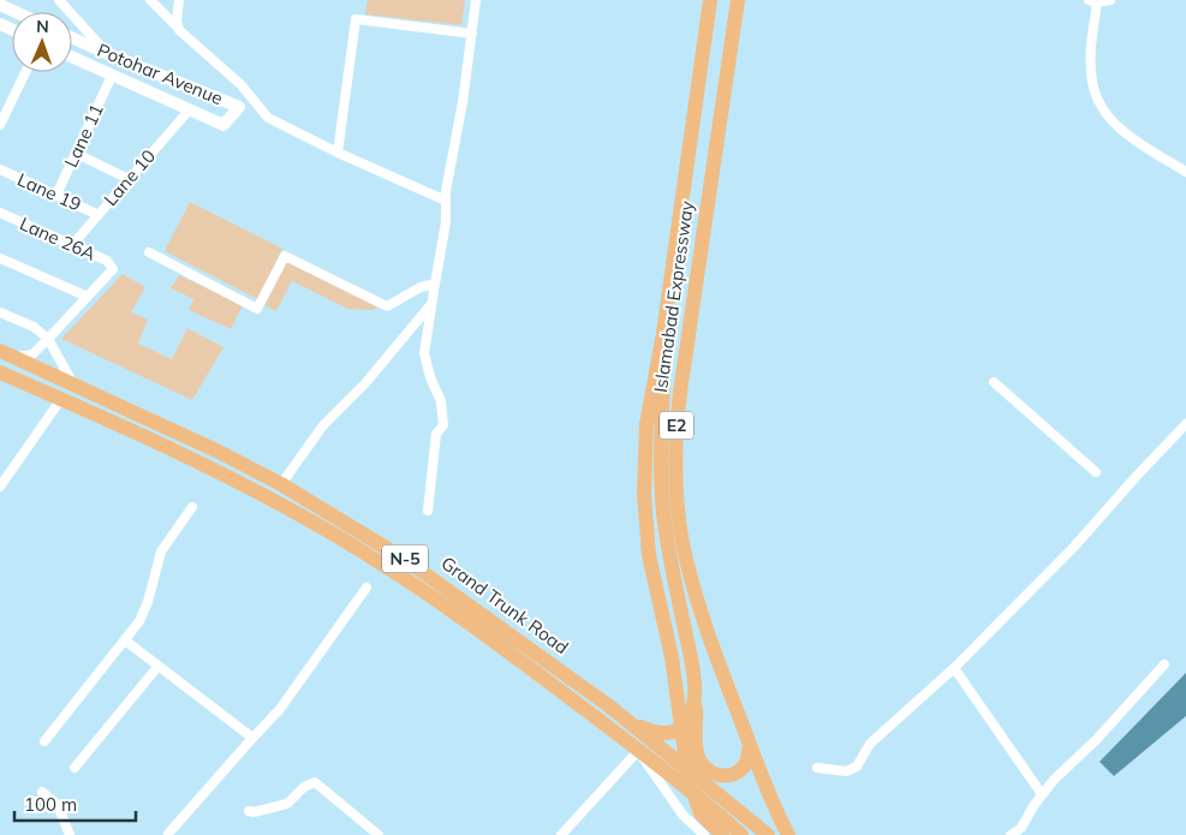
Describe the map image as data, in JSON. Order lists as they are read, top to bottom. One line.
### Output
{"streets":{"highway":["Islamabad Expressway","E2","N-5","Grand Trunk Road"],"street":["Potohar Avenue","Lane 11","Lane 10","Lane 19","Lane 26A"]},"crossings":[["Potohar Avenue","Lane 11"],["Potohar Avenue","Lane 10"],["Lane 11","Lane 19"],["Lane 10","Lane 19"],["Lane 10","Lane 26A"]],"scale_bar":"100 m","north":"top"}
